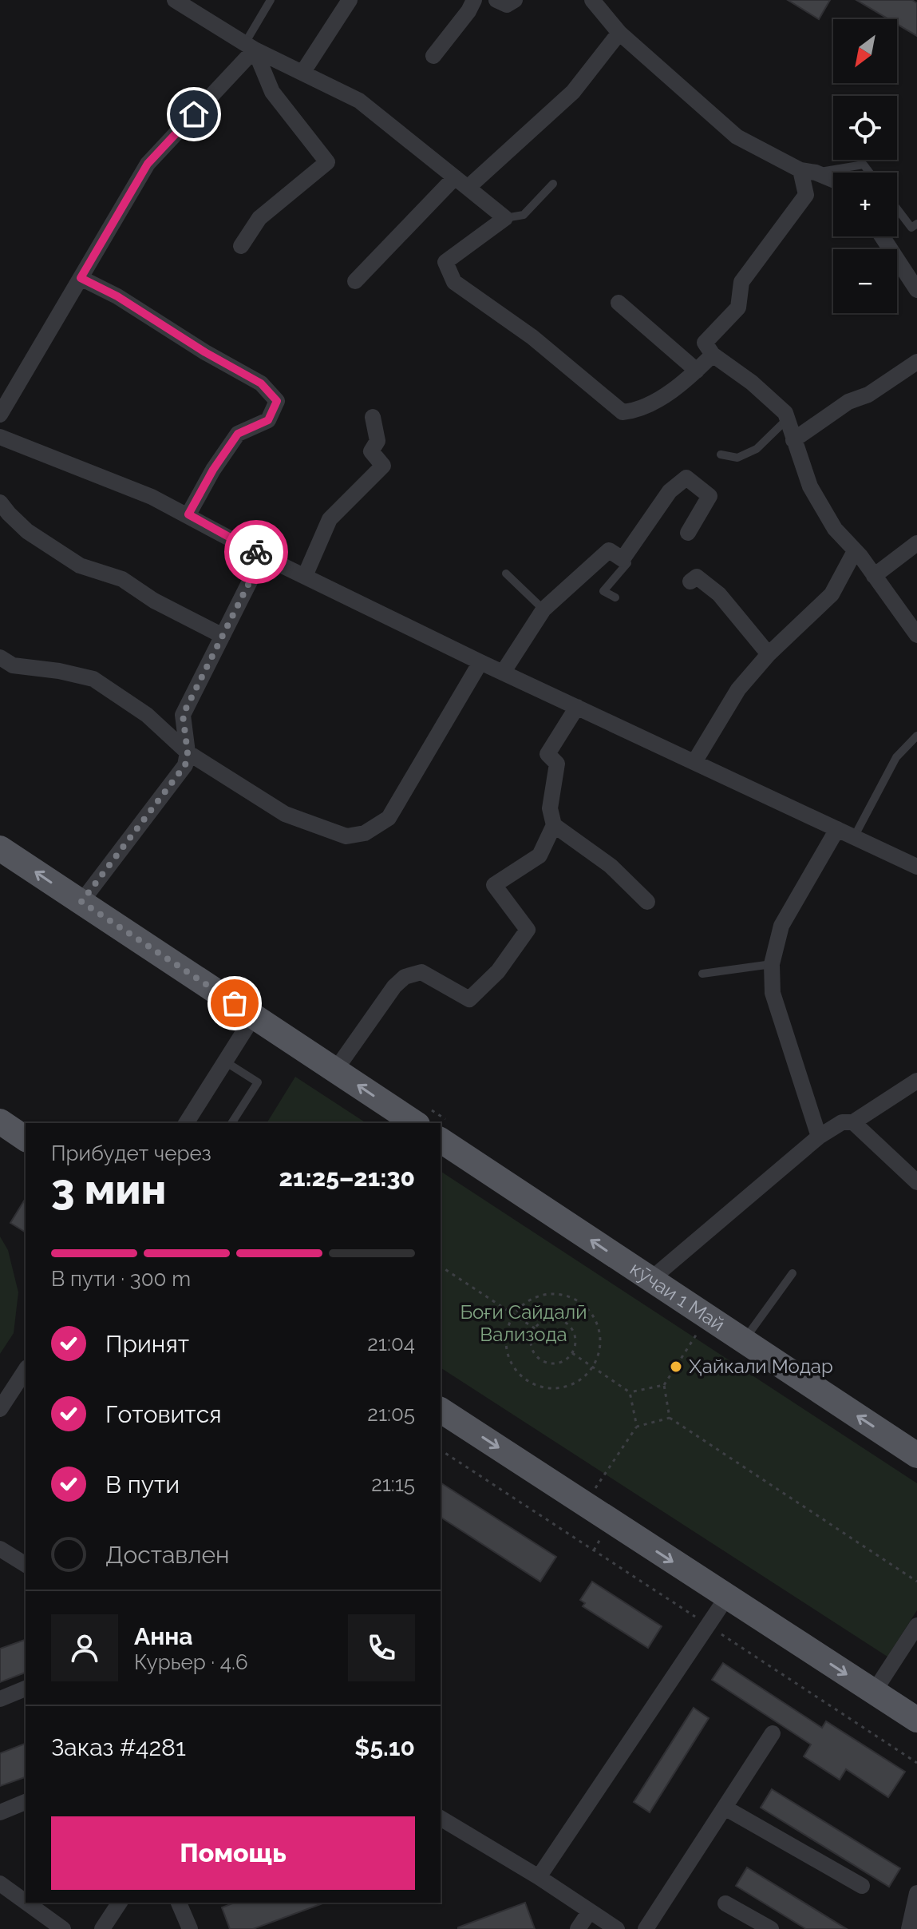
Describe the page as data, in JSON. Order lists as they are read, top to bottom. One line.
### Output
{"streets":{"main road":["кӯчаи 1 Май"]},"parks":["Боғи Сайдалӣ Вализода"],"places":["Ҳайкали Модар"],"north":"bottom left","page":{"map_buttons":["+","−"],"heading":["3 мин","Прибудет через","21:25–21:30"],"panel":["Анна","Курьер · 4.6","Заказ #4281","$5.10"],"bar":"В пути · 300 m","list":[["Принят","21:04"],["Готовится","21:05"],["В пути","21:15"],"Доставлен"],"buttons":"Помощь"}}
